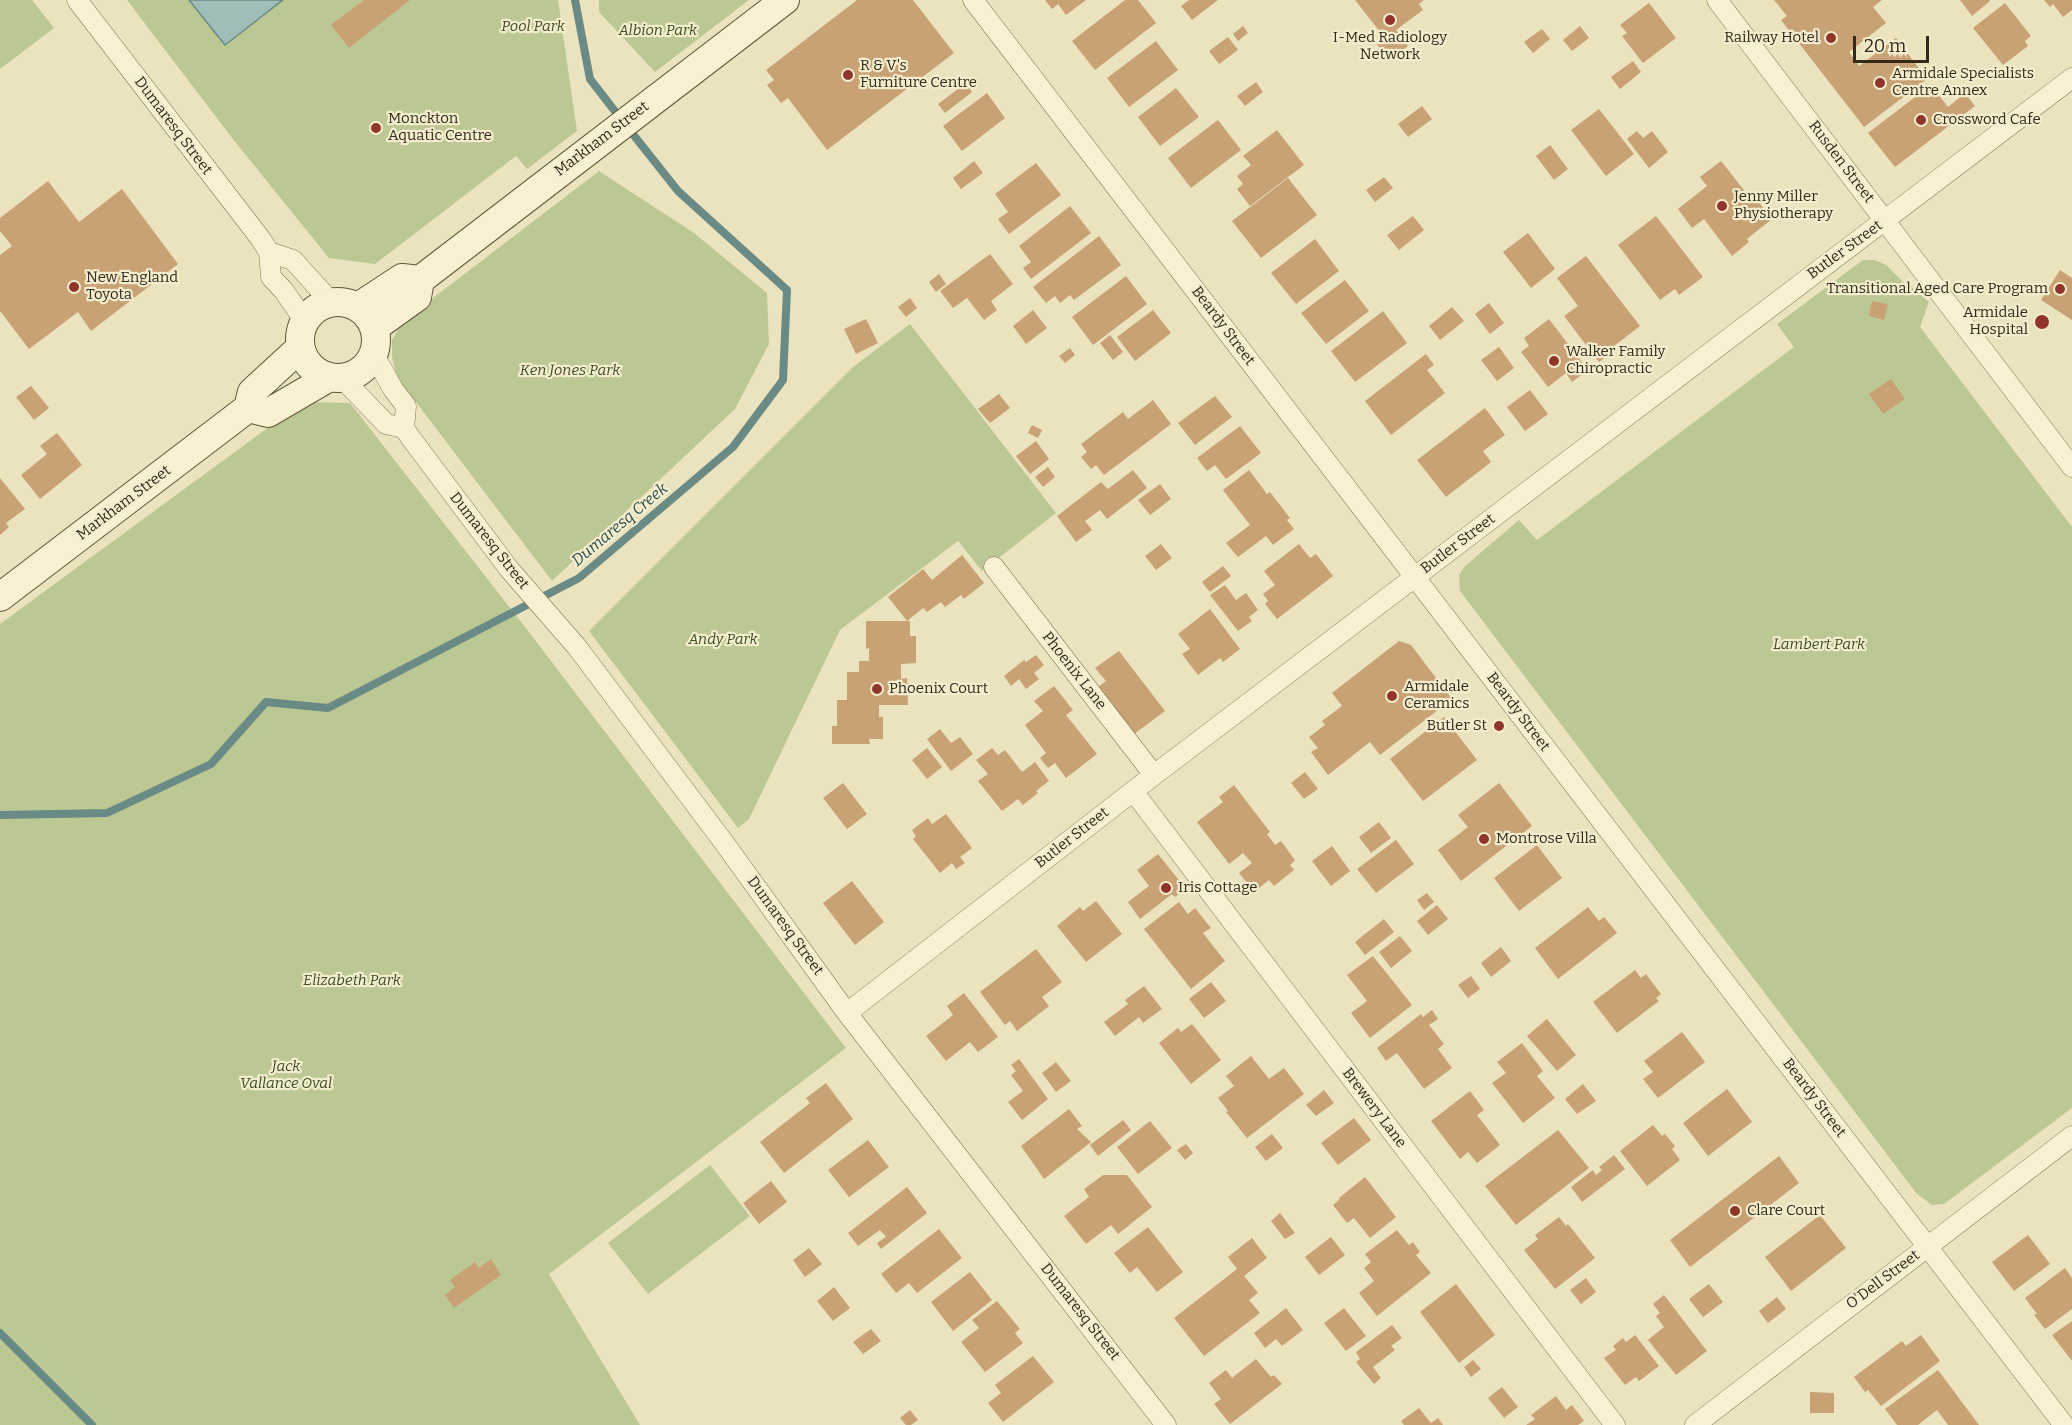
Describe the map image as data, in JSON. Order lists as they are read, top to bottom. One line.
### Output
{"streets":{"street":["Dumaresq Street","Markham Street","Rusden Street","Butler Street","Beardy Street","Phoenix Lane","Brewery Lane","O'Dell Street"]},"crossings":[["Dumaresq Street","Markham Street"],["Dumaresq Street","Butler Street"],["Rusden Street","Butler Street"],["Butler Street","Beardy Street"],["Butler Street","Phoenix Lane"],["Butler Street","Brewery Lane"],["Beardy Street","O'Dell Street"]],"water":["Dumaresq Creek"],"parks":["Pool Park","Albion Park","Ken Jones Park","Andy Park","Lambert Park","Elizabeth Park","Jack Vallance Oval"],"places":["I-Med Radiology Network","Railway Hotel","R & V's Furniture Centre","Armidale Specialists Centre Annex","Crossword Cafe","Monckton Aquatic Centre","Jenny Miller Physiotherapy","New England Toyota","Transitional Aged Care Program","Armidale Hospital","Walker Family Chiropractic","Phoenix Court","Armidale Ceramics","Butler St","Montrose Villa","Iris Cottage","Clare Court"],"scale_bar":"20 m"}
